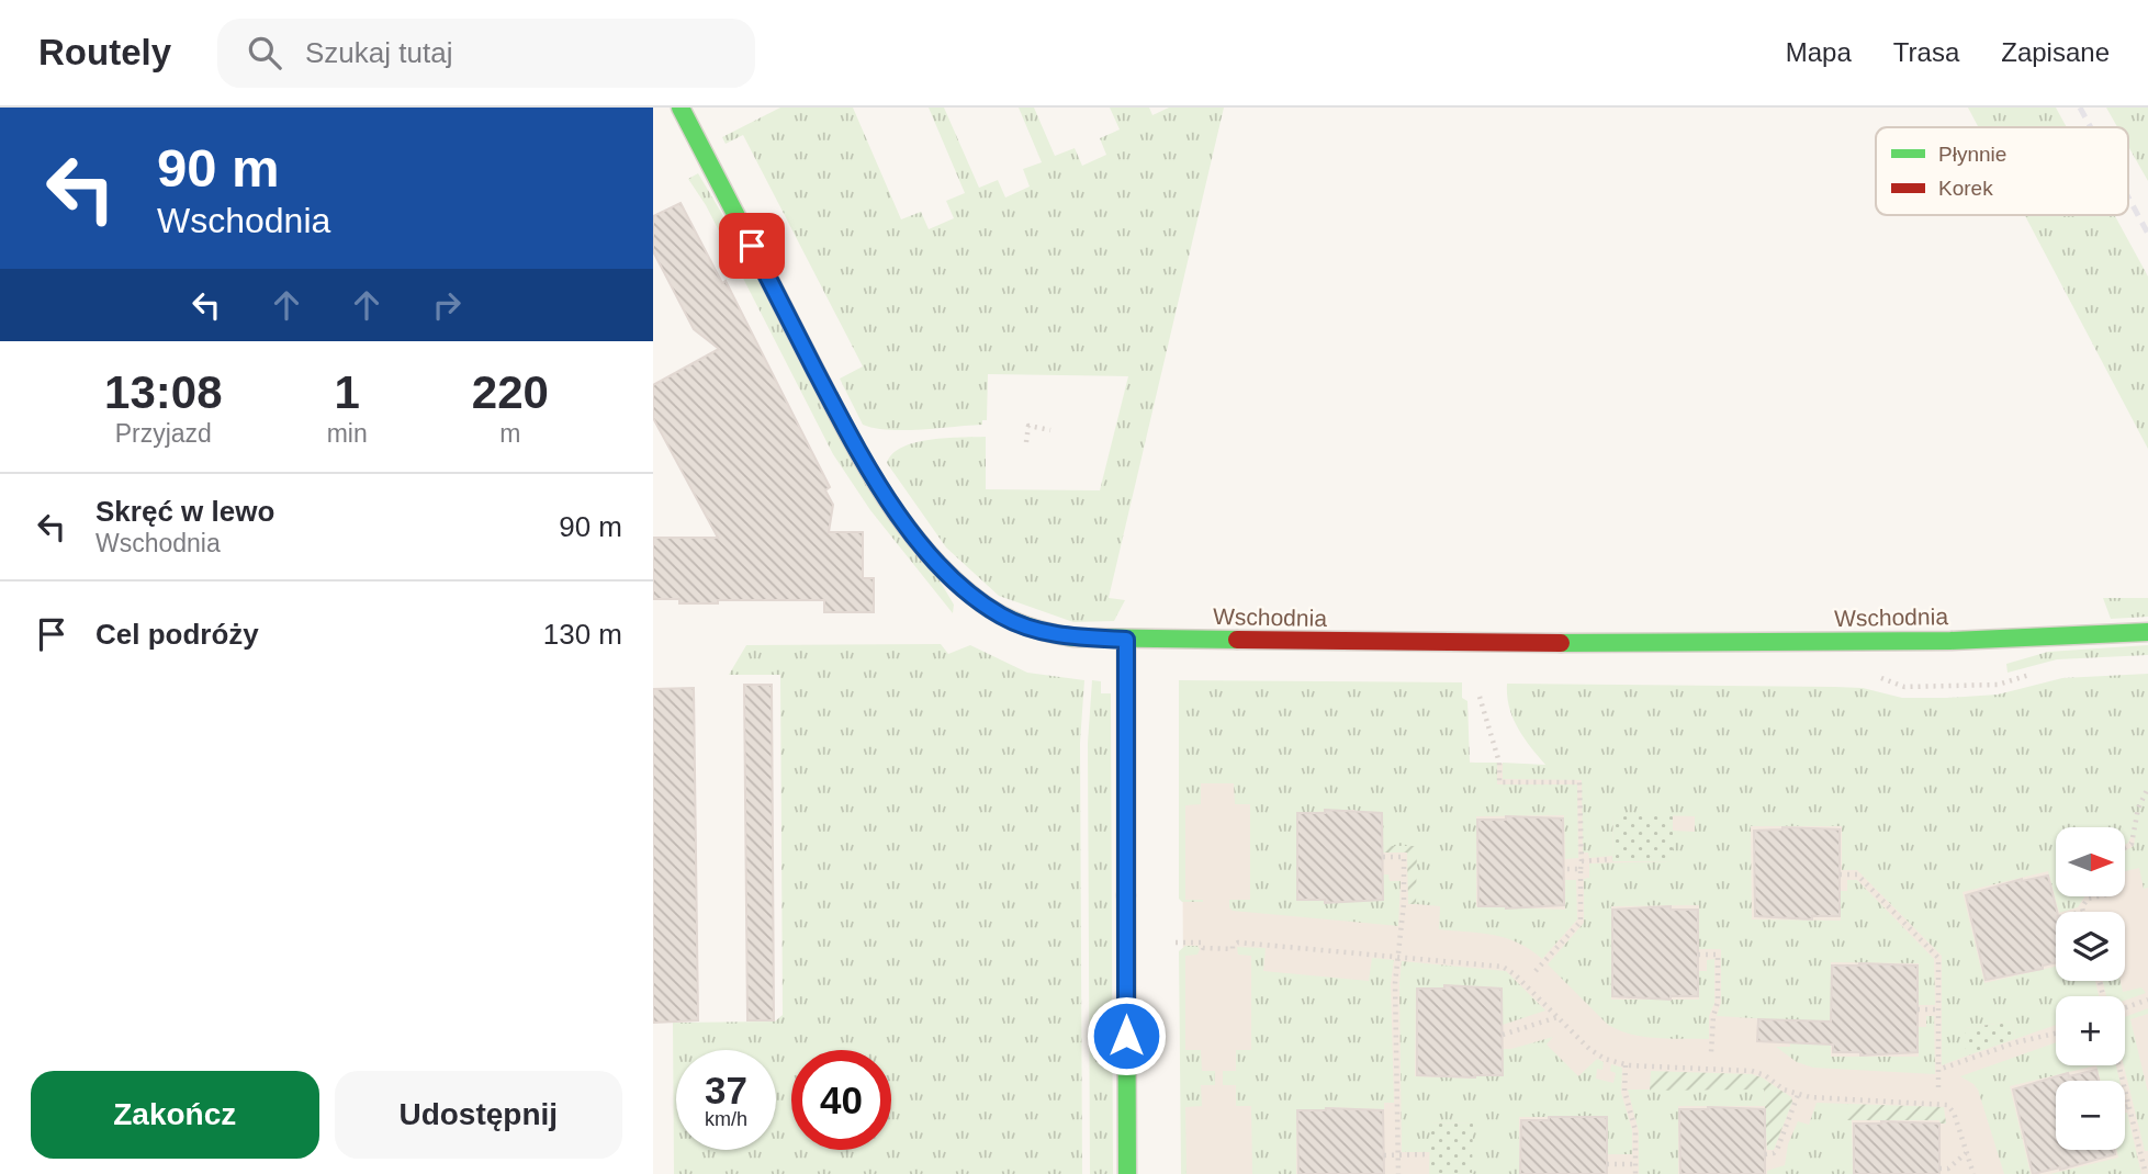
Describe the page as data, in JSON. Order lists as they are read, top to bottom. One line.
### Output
{"streets":{"street":["Wschodnia"]},"legend":["Płynnie","Korek"],"north":"right","page":{"header":"Routely","search":"Szukaj tutaj","nav":["Mapa","Trasa","Zapisane"],"turn":["90 m","Wschodnia"],"eta":["13:08","Przyjazd","1","min","220","m"],"list":[{"name":"Skręć w lewo","note":"Wschodnia","value":"90 m"},{"name":"Cel podróży","value":"130 m"}],"map_buttons":["+","−"],"speed":"37 km/h","limit":"40","buttons":["Zakończ","Udostępnij"]}}
